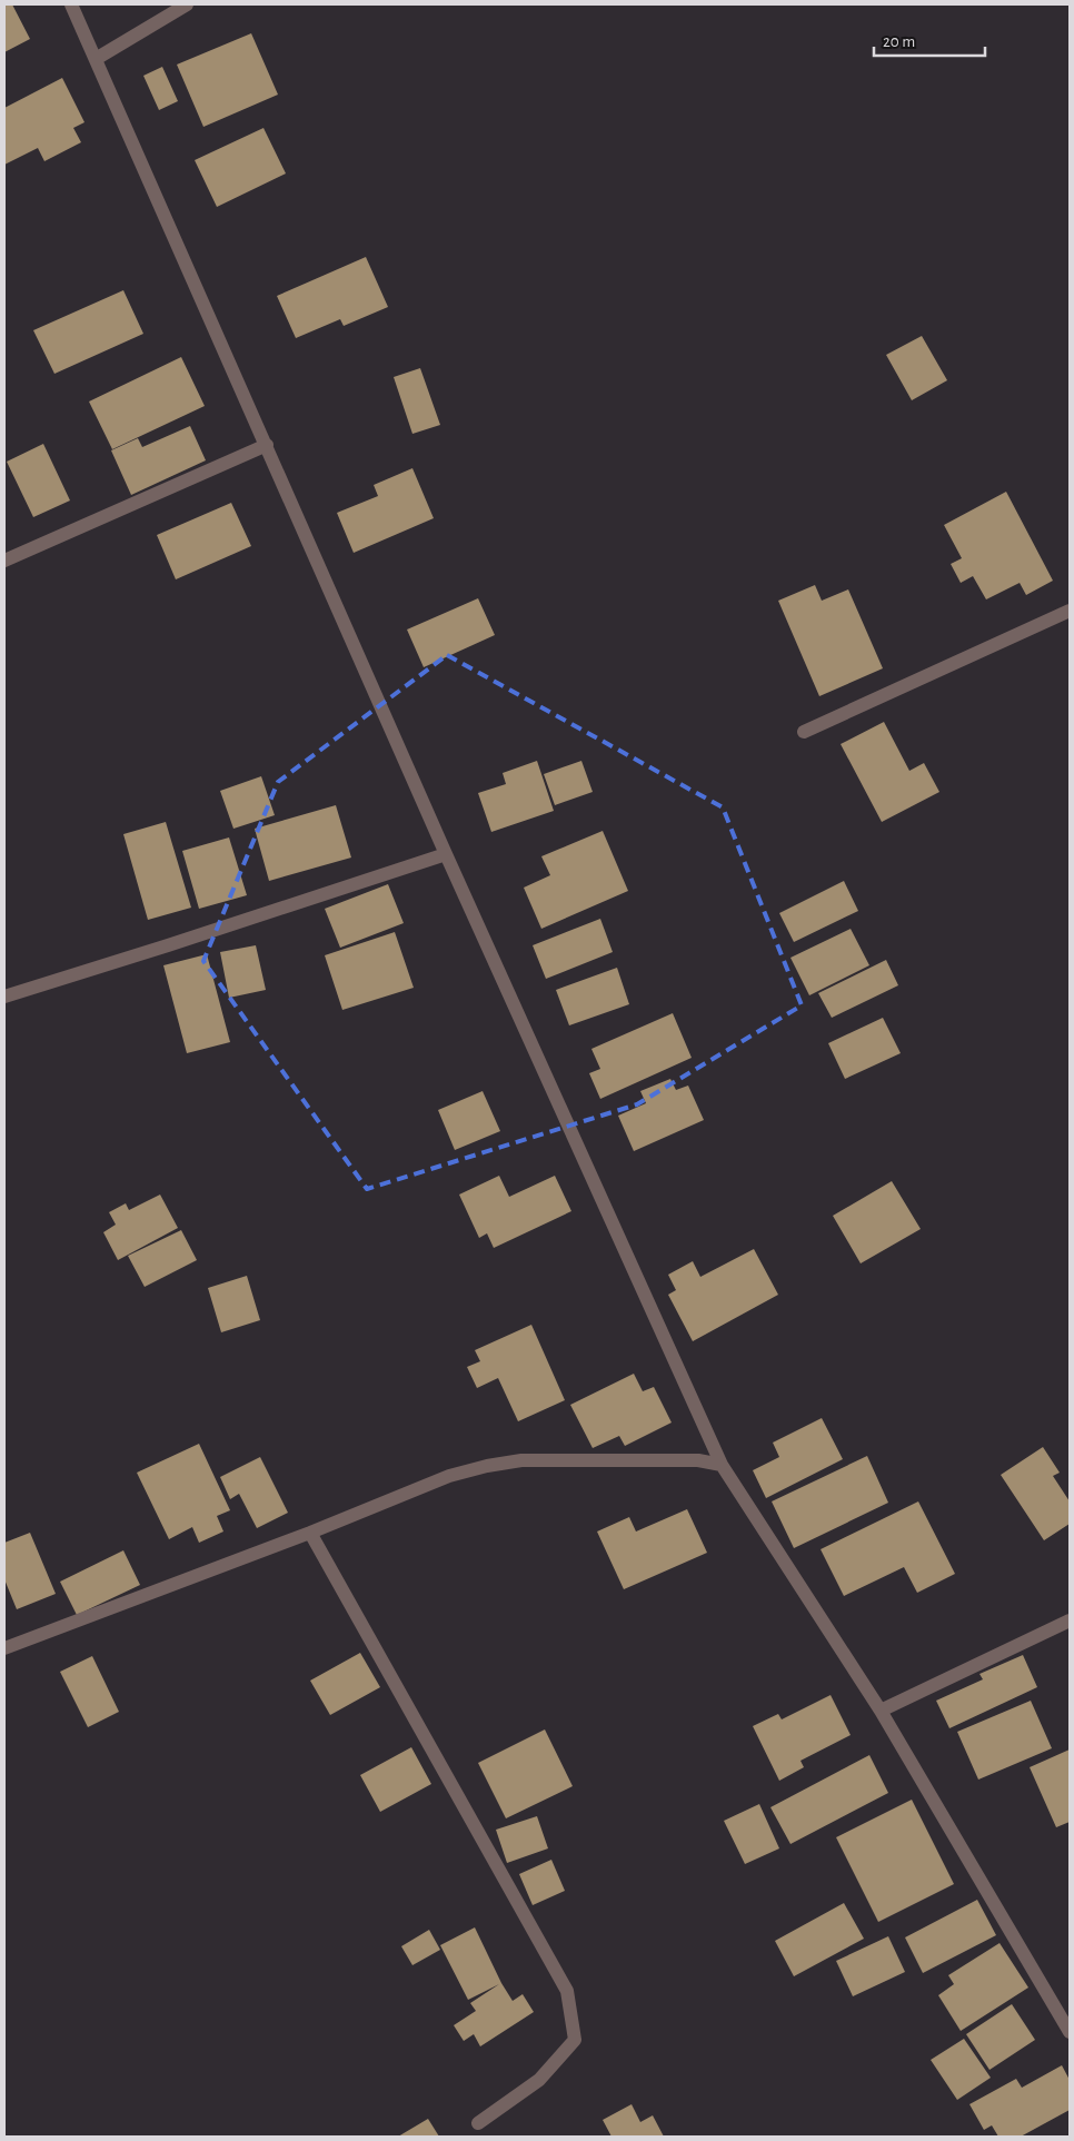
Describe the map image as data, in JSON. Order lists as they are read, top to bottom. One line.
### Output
{"scale_bar":"20 m"}
